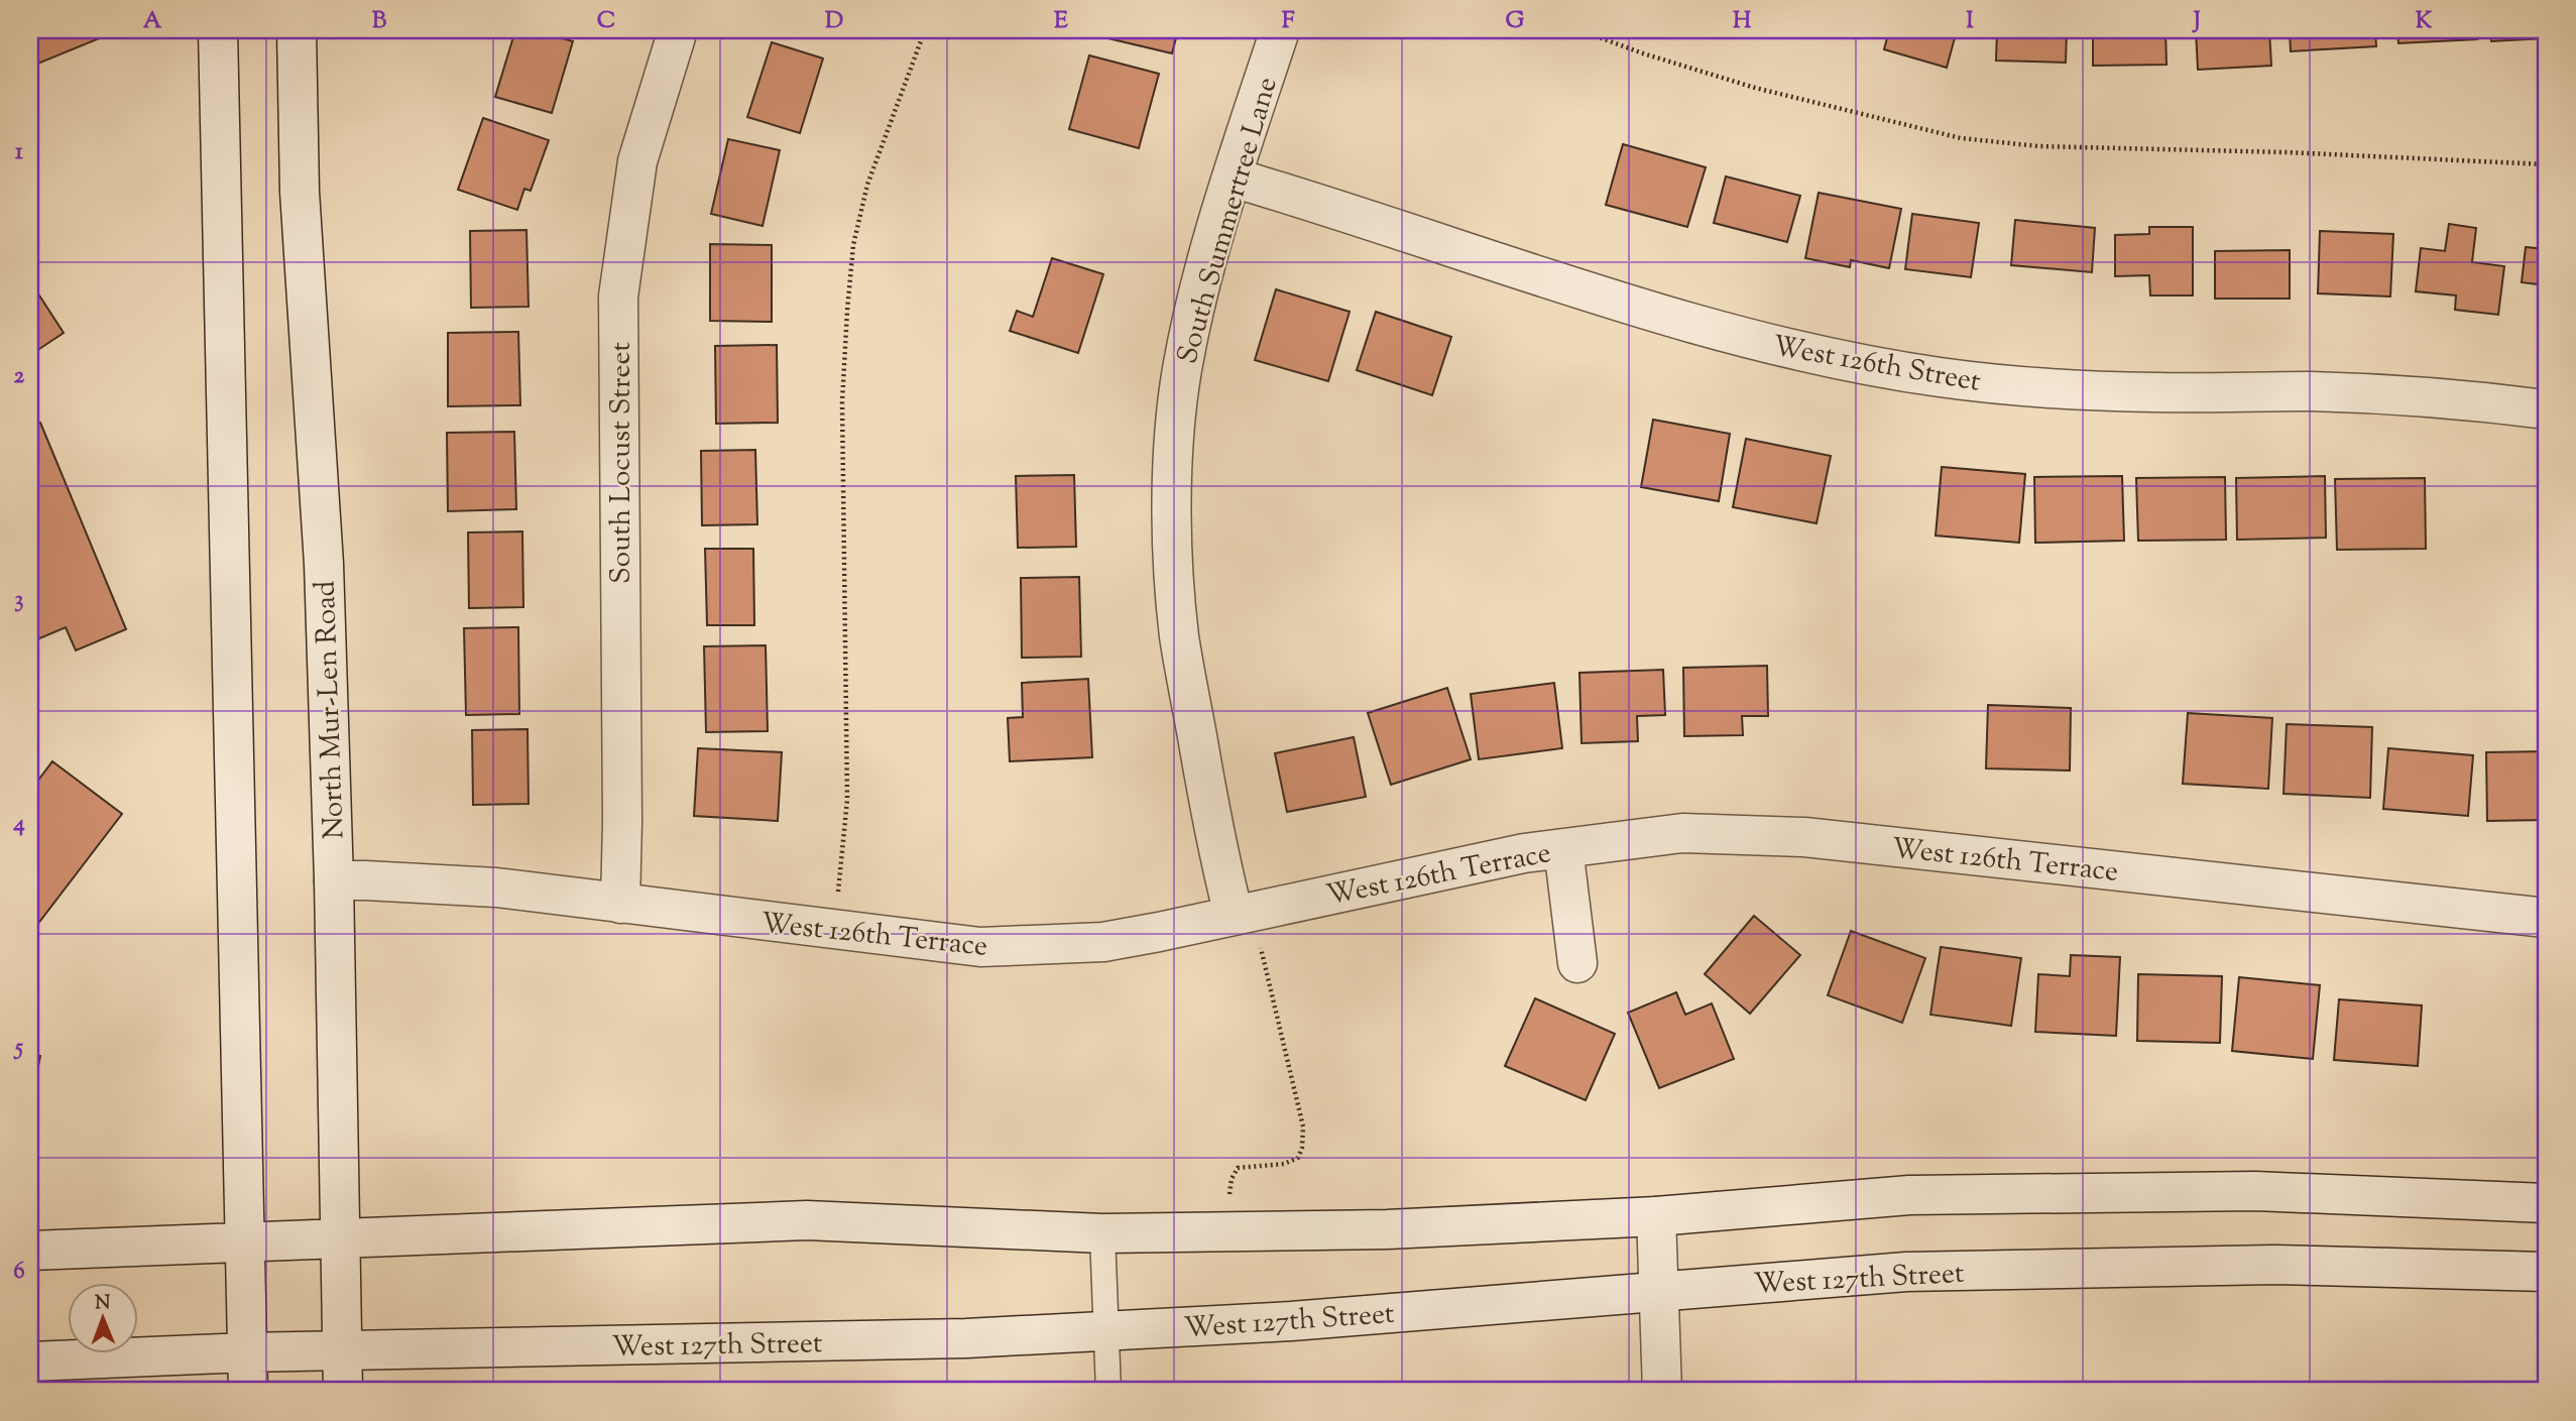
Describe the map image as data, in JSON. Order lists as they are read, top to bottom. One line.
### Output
{"streets":{"main road":["South Summertree Lane","West 126th Street","South Locust Street","North Mur-Len Road","West 126th Terrace","West 127th Street"]},"crossings":[["South Summertree Lane","West 126th Street"],["South Summertree Lane","West 126th Terrace"],["South Locust Street","West 126th Terrace"],["North Mur-Len Road","West 126th Terrace"],["North Mur-Len Road","West 127th Street"]],"north":"top","grid":{"columns":["A","B","C","D","E","F","G","H","I","J","K"],"rows":["1","2","3","4","5","6"]}}
